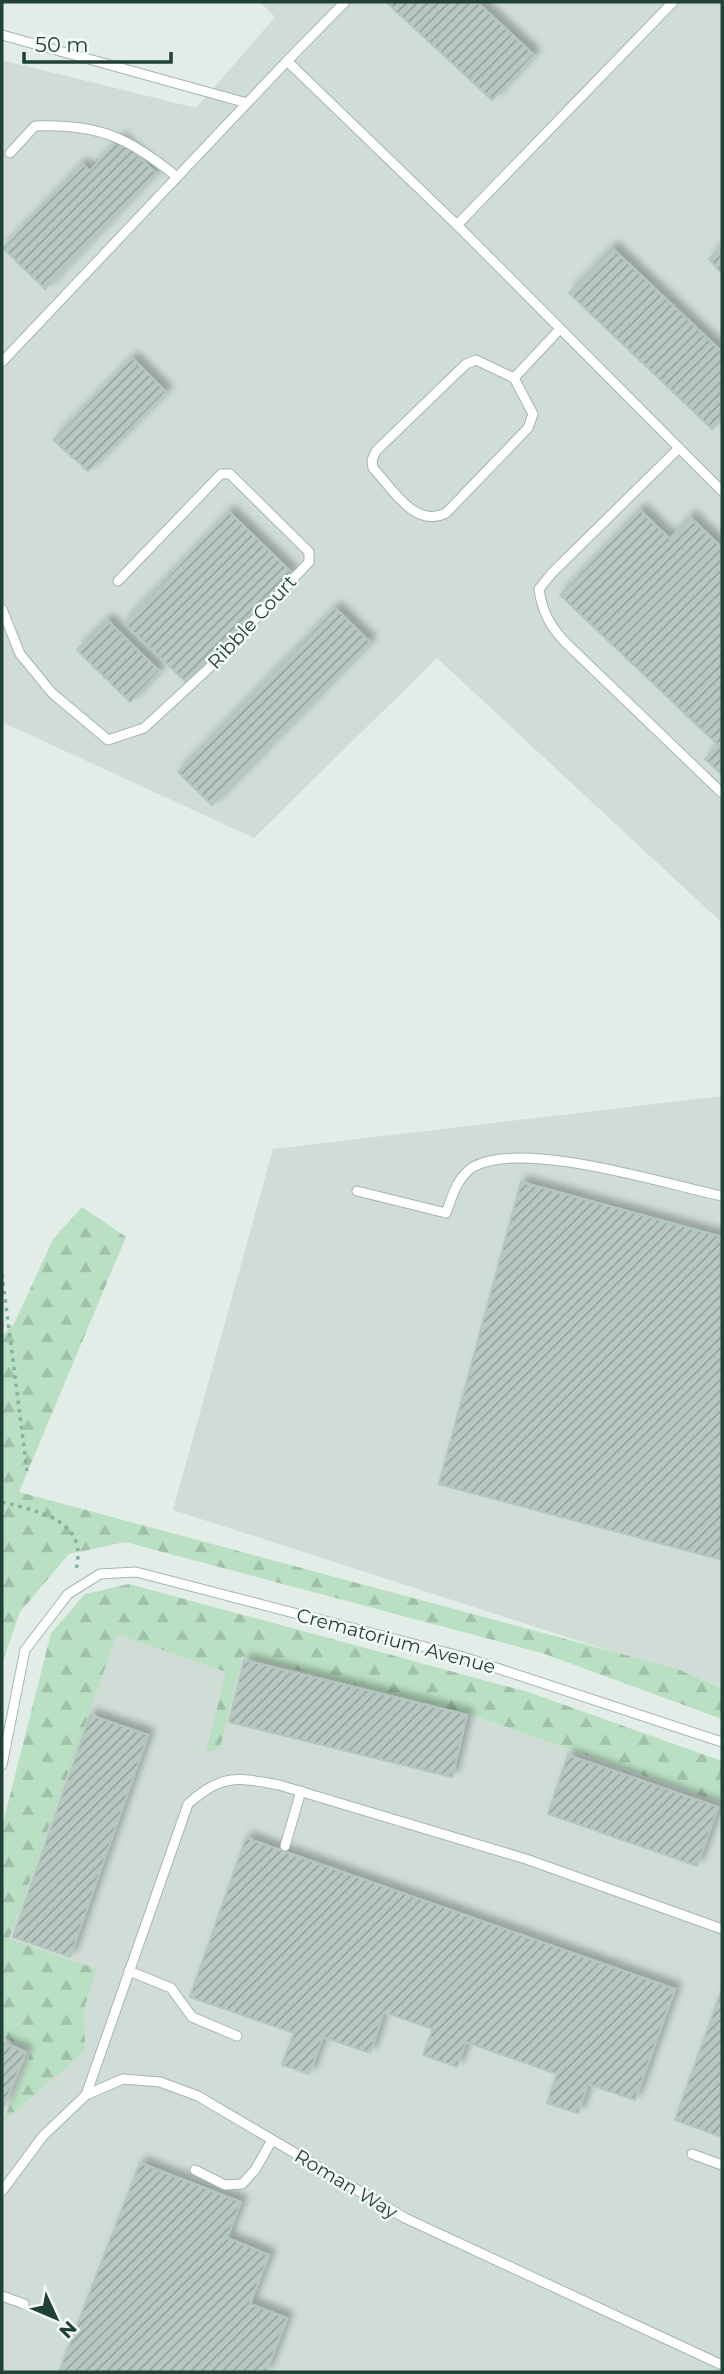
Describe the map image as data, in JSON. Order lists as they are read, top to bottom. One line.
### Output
{"streets":{"lane":["Ribble Court","Crematorium Avenue","Roman Way"]},"scale_bar":"50 m","north":"bottom right"}
